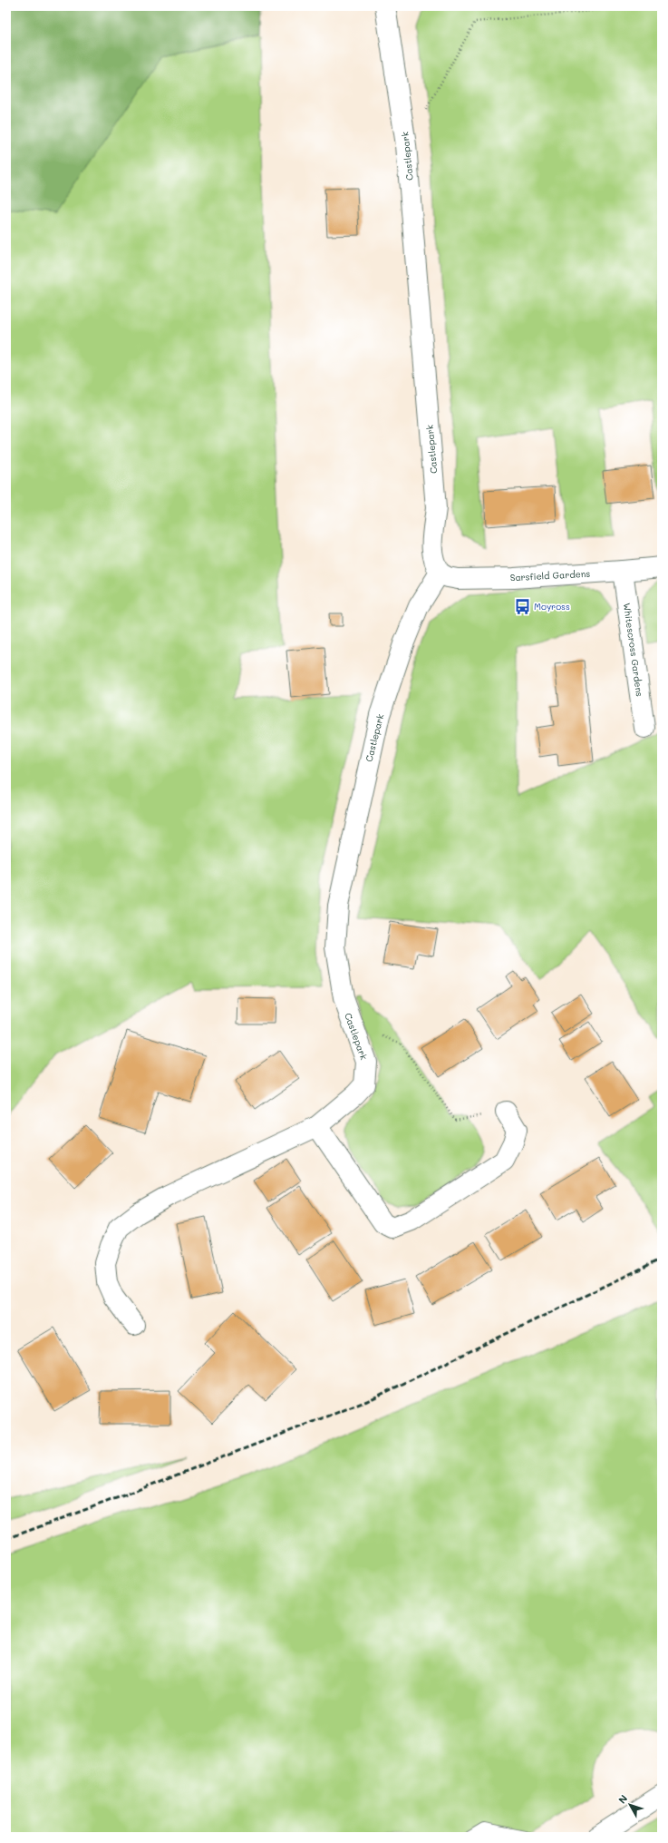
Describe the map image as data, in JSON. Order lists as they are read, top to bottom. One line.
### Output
{"streets":{"street":["Castlepark","Sarsfield Gardens","Whitescross Gardens"]},"crossings":[["Castlepark","Sarsfield Gardens"],["Sarsfield Gardens","Whitescross Gardens"]],"places":{"bus stop":["Moyross"]},"north":"top left"}
